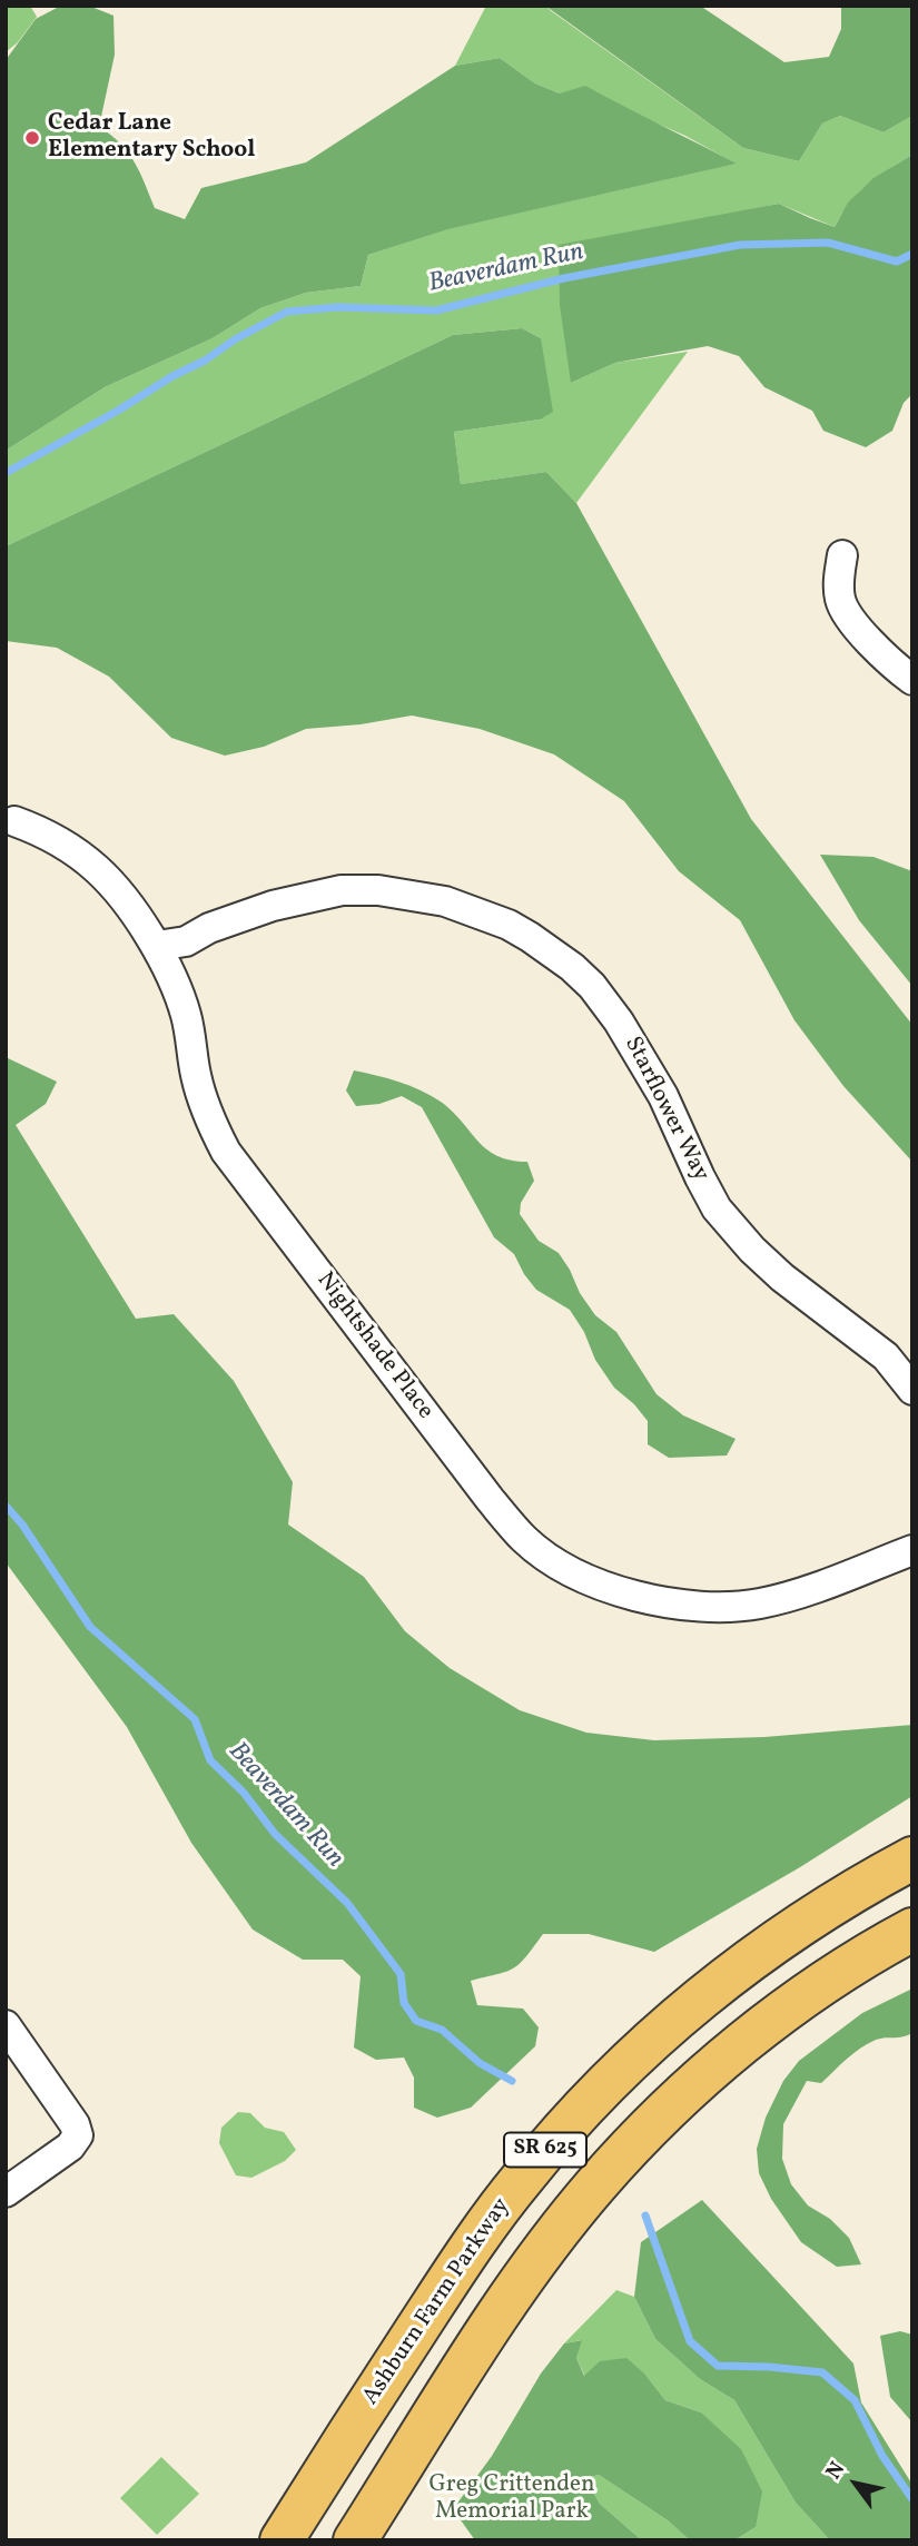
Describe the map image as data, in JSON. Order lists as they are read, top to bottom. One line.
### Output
{"streets":{"main road":["SR 625","Ashburn Farm Parkway"],"street":["Starflower Way","Nightshade Place"]},"crossings":[["Starflower Way","Nightshade Place"]],"water":["Beaverdam Run"],"parks":["Greg Crittenden Memorial Park"],"places":["Cedar Lane Elementary School"],"north":"top left"}
